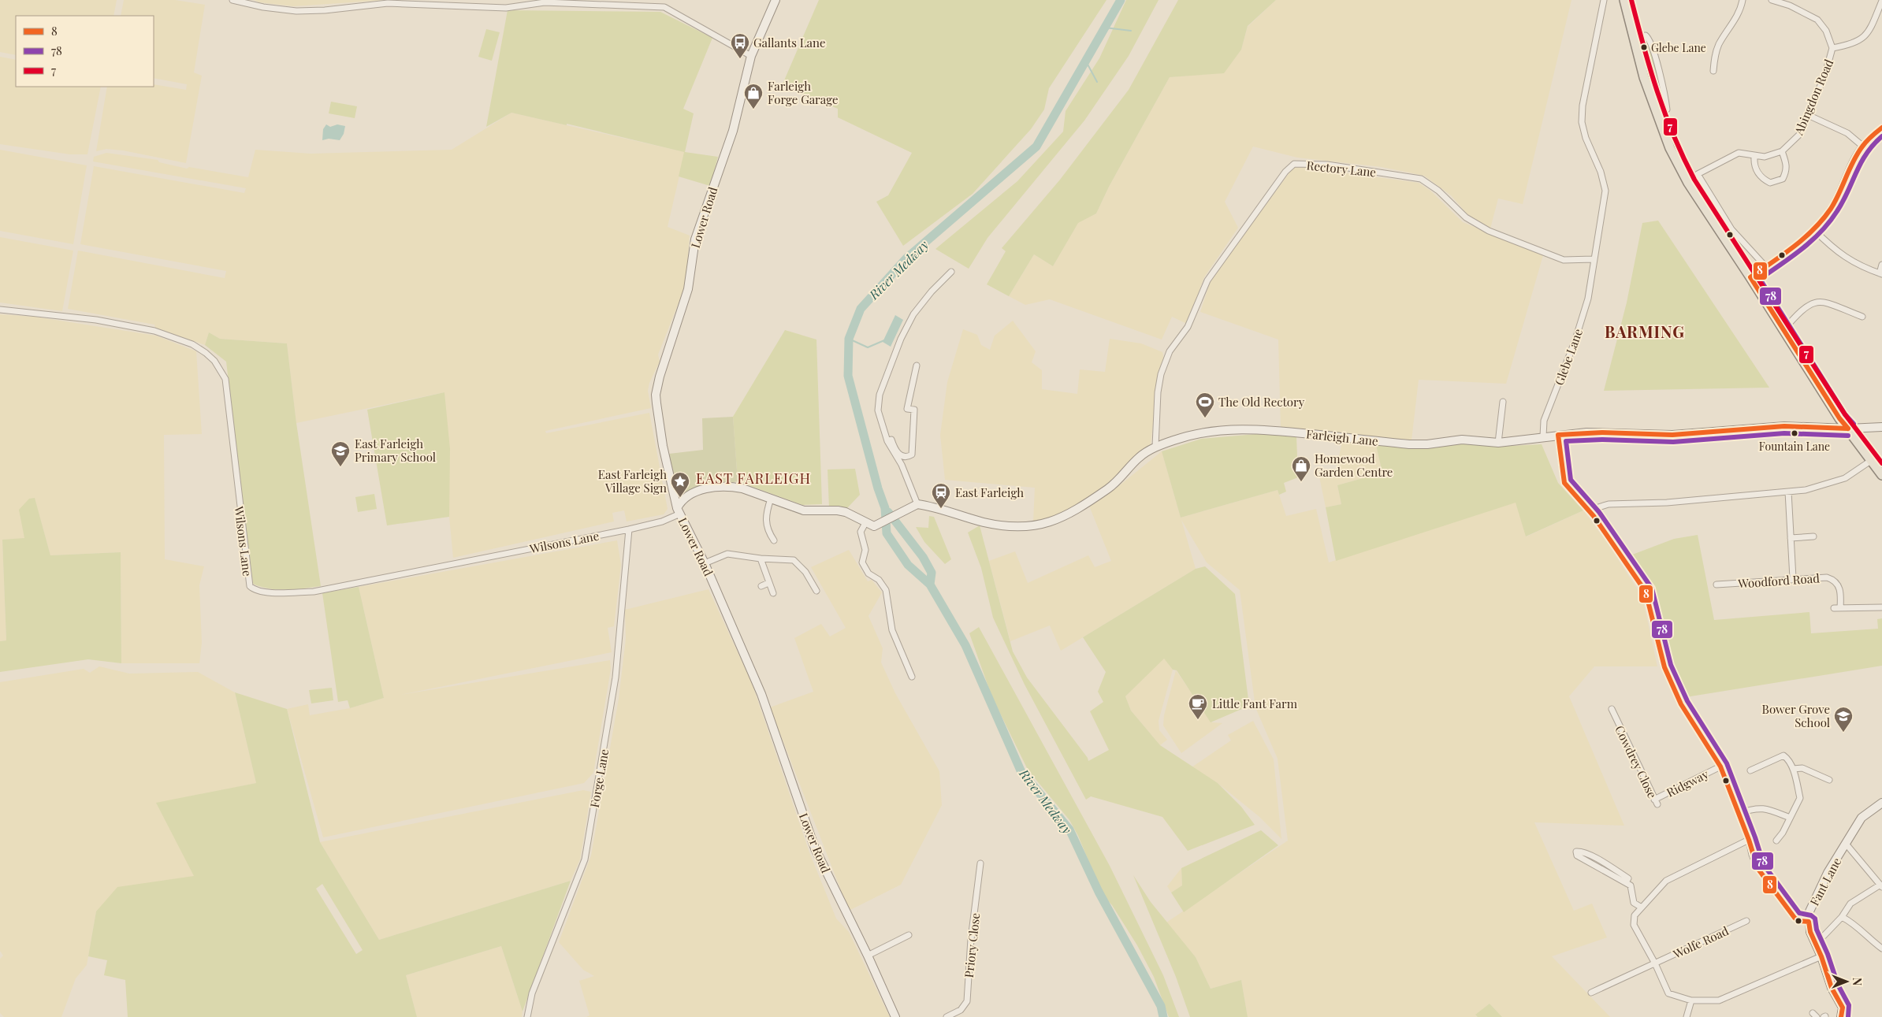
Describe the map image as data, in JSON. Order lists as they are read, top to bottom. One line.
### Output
{"streets":{"street":["Abingdon Road","Rectory Lane","Lower Road","Glebe Lane","Farleigh Lane","Wilsons Lane","Woodford Road","Cowdrey Close","Forge Lane","Ridgway","Fant Lane","Wolfe Road","Priory Close"]},"crossings":[["Rectory Lane","Glebe Lane"],["Rectory Lane","Farleigh Lane"],["Glebe Lane","Farleigh Lane"],["Wilsons Lane","Forge Lane"],["Cowdrey Close","Ridgway"]],"districts":["BARMING","EAST FARLEIGH"],"water":["River Medway"],"places":{"other":["Glebe Lane","Fountain Lane"],"bus stop":["Gallants Lane"],"shop":["Farleigh Forge Garage","Homewood Garden Centre"],"sports":["The Old Rectory"],"school or university":["East Farleigh Primary School","Bower Grove School"],"place":["East Farleigh Village Sign"],"station":["East Farleigh"],"cafe":["Little Fant Farm"]},"lines":["transit line 7","transit line 8","transit line 78"],"legend":["8","78","7"],"north":"right"}
